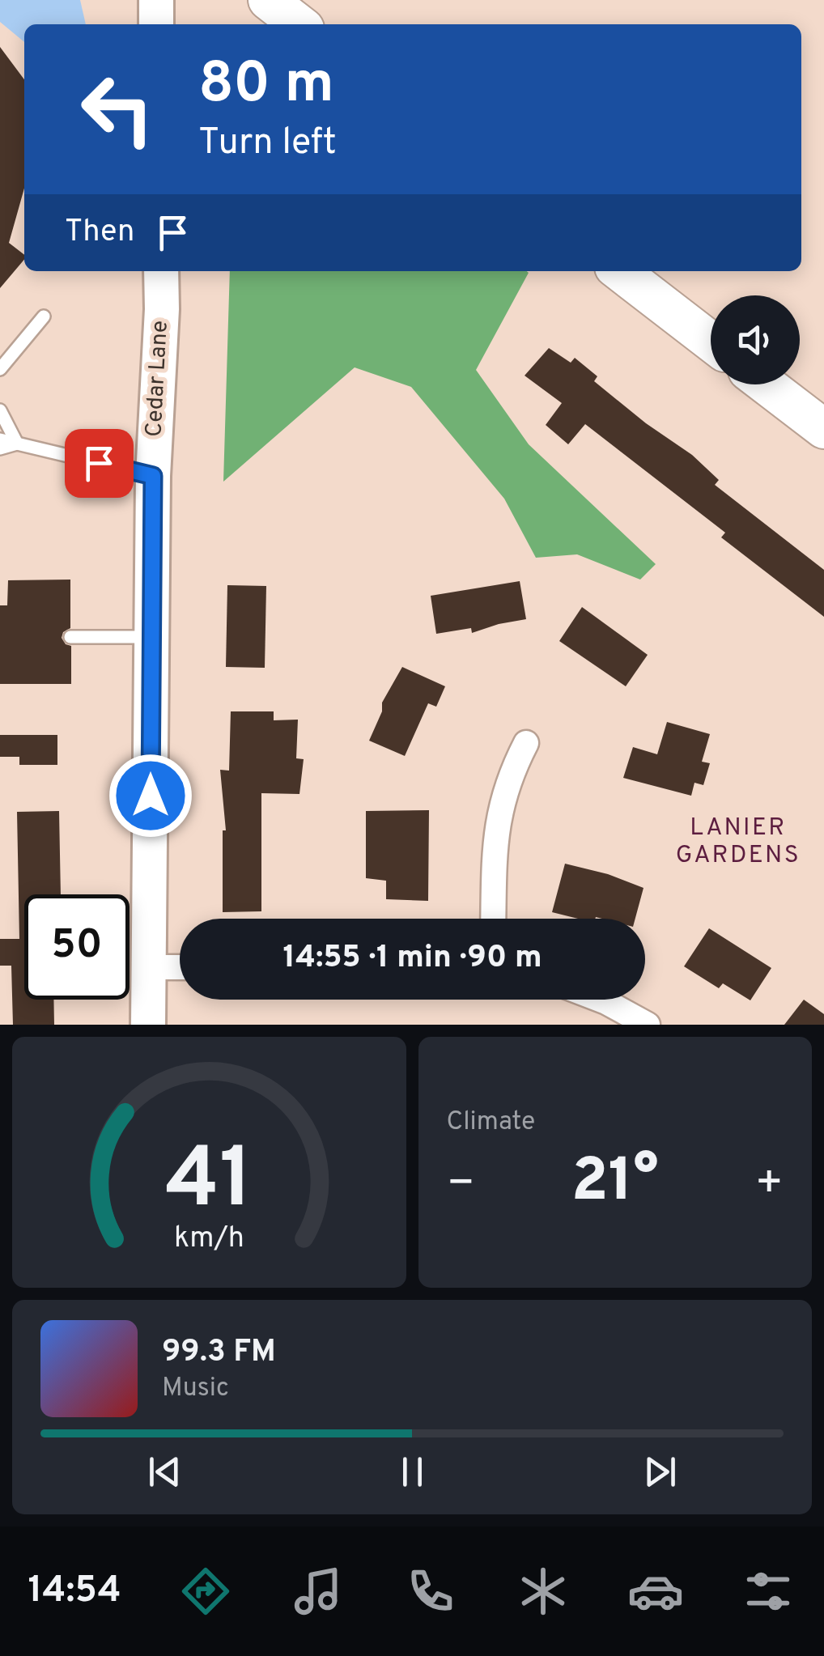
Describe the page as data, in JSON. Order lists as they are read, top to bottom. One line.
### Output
{"streets":{"main road":["Cedar Lane"]},"districts":["LANIER GARDENS"],"page":{"turn":["80 m","Turn left"],"then":"Then","limit":"50","trip":"14:55 · 1 min · 90 m","tile":"Climate","heat":["−","21°","+"],"song":["99.3 FM","Music"],"tabs":"14:54","gauge":["41","km/h"]}}
